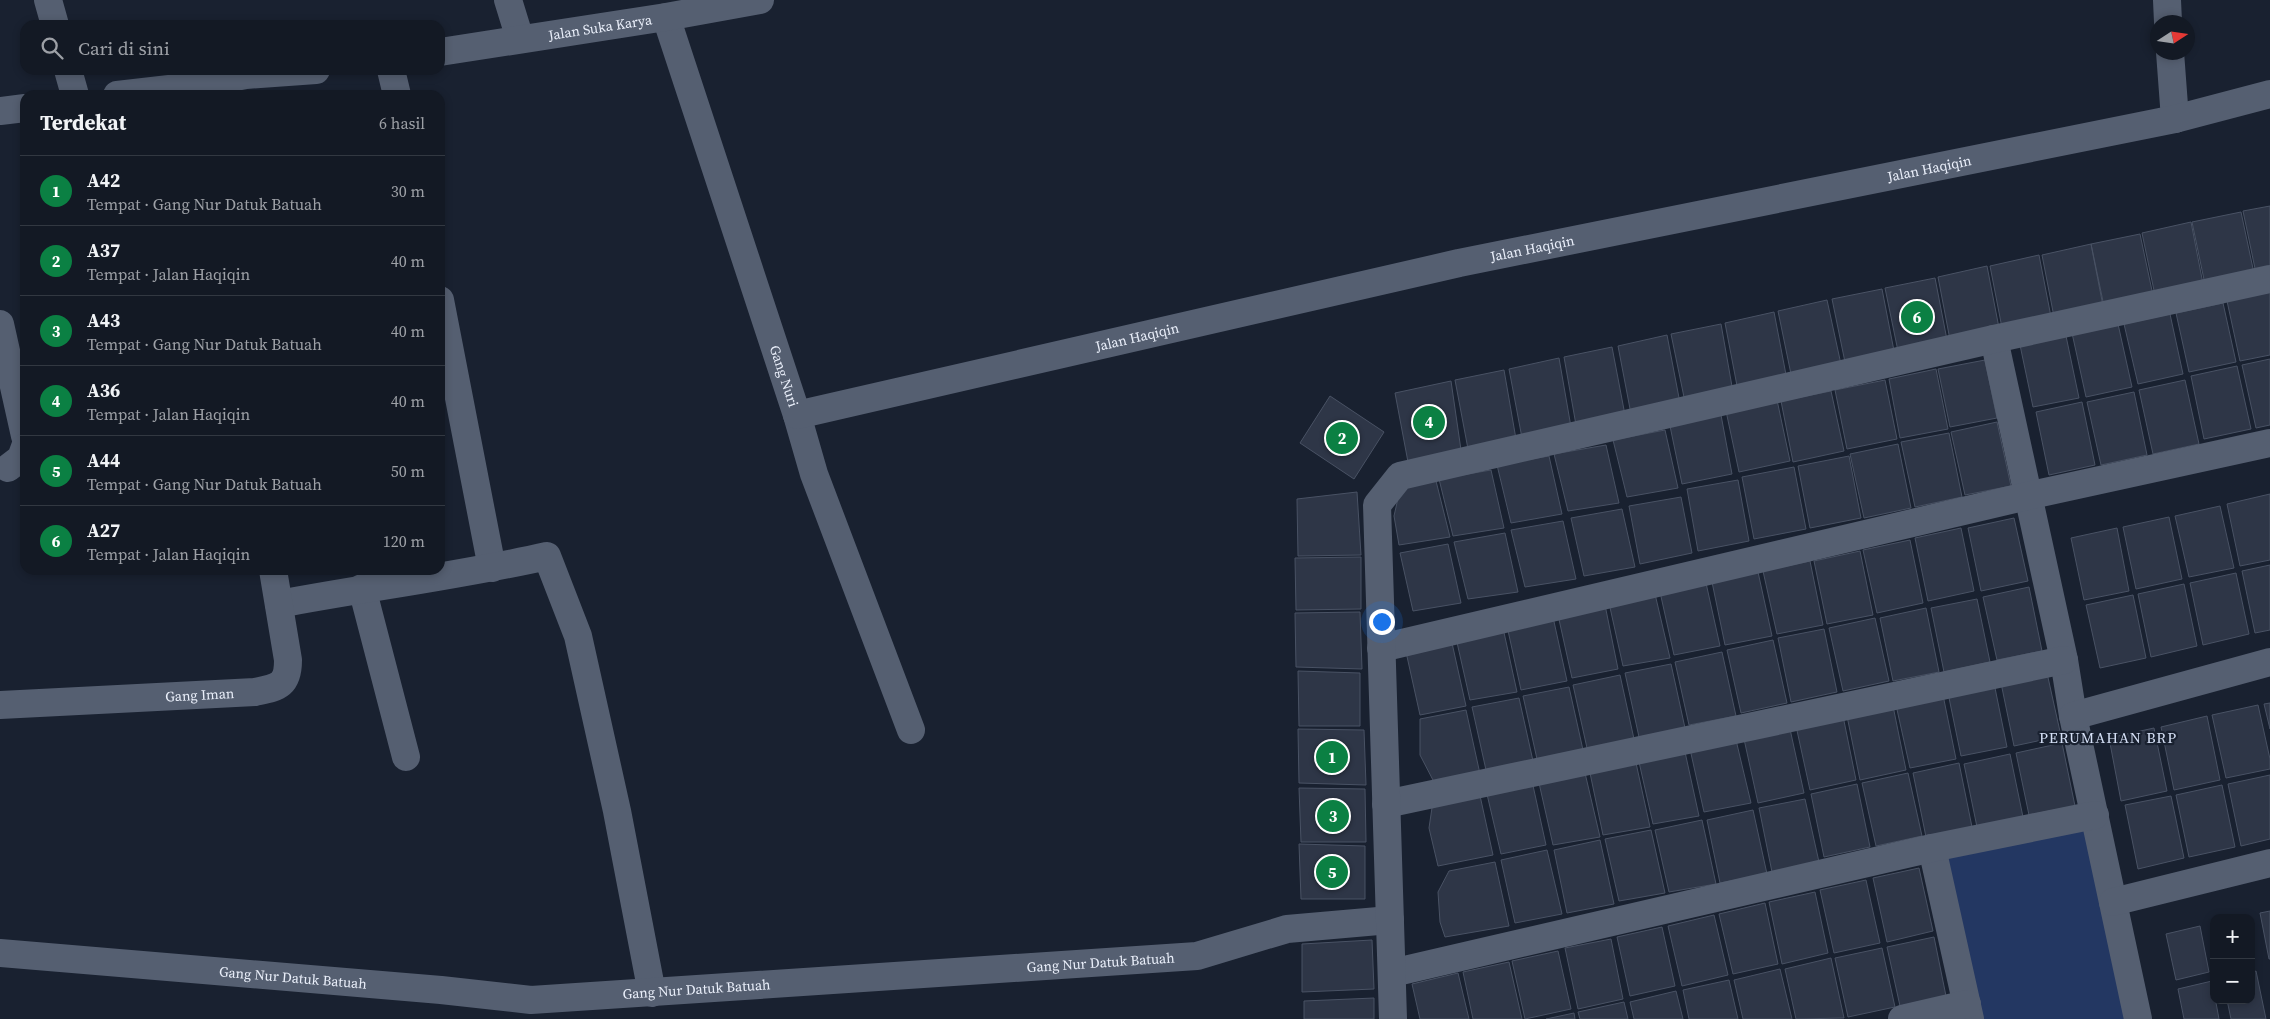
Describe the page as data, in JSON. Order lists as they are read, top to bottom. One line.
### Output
{"streets":{"street":["Jalan Suka Karya","Jalan Haqiqin","Gang Nuri","Gang Iman","Gang Nur Datuk Batuah"]},"crossings":[["Jalan Suka Karya","Gang Nuri"],["Jalan Haqiqin","Gang Nuri"]],"districts":["PERUMAHAN BRP"],"north":"right","page":{"search":"Cari di sini","heading":["Terdekat","6 hasil"],"list":[{"mark":"1","name":"A42","note":"Tempat · Gang Nur Datuk Batuah","value":"30 m"},{"mark":"2","name":"A37","note":"Tempat · Jalan Haqiqin","value":"40 m"},{"mark":"3","name":"A43","note":"Tempat · Gang Nur Datuk Batuah","value":"40 m"},{"mark":"4","name":"A36","note":"Tempat · Jalan Haqiqin","value":"40 m"},{"mark":"5","name":"A44","note":"Tempat · Gang Nur Datuk Batuah","value":"50 m"},{"mark":"6","name":"A27","note":"Tempat · Jalan Haqiqin","value":"120 m"}],"pins":["6","4","2","1","3","5"],"map_buttons":["+","−"]}}
